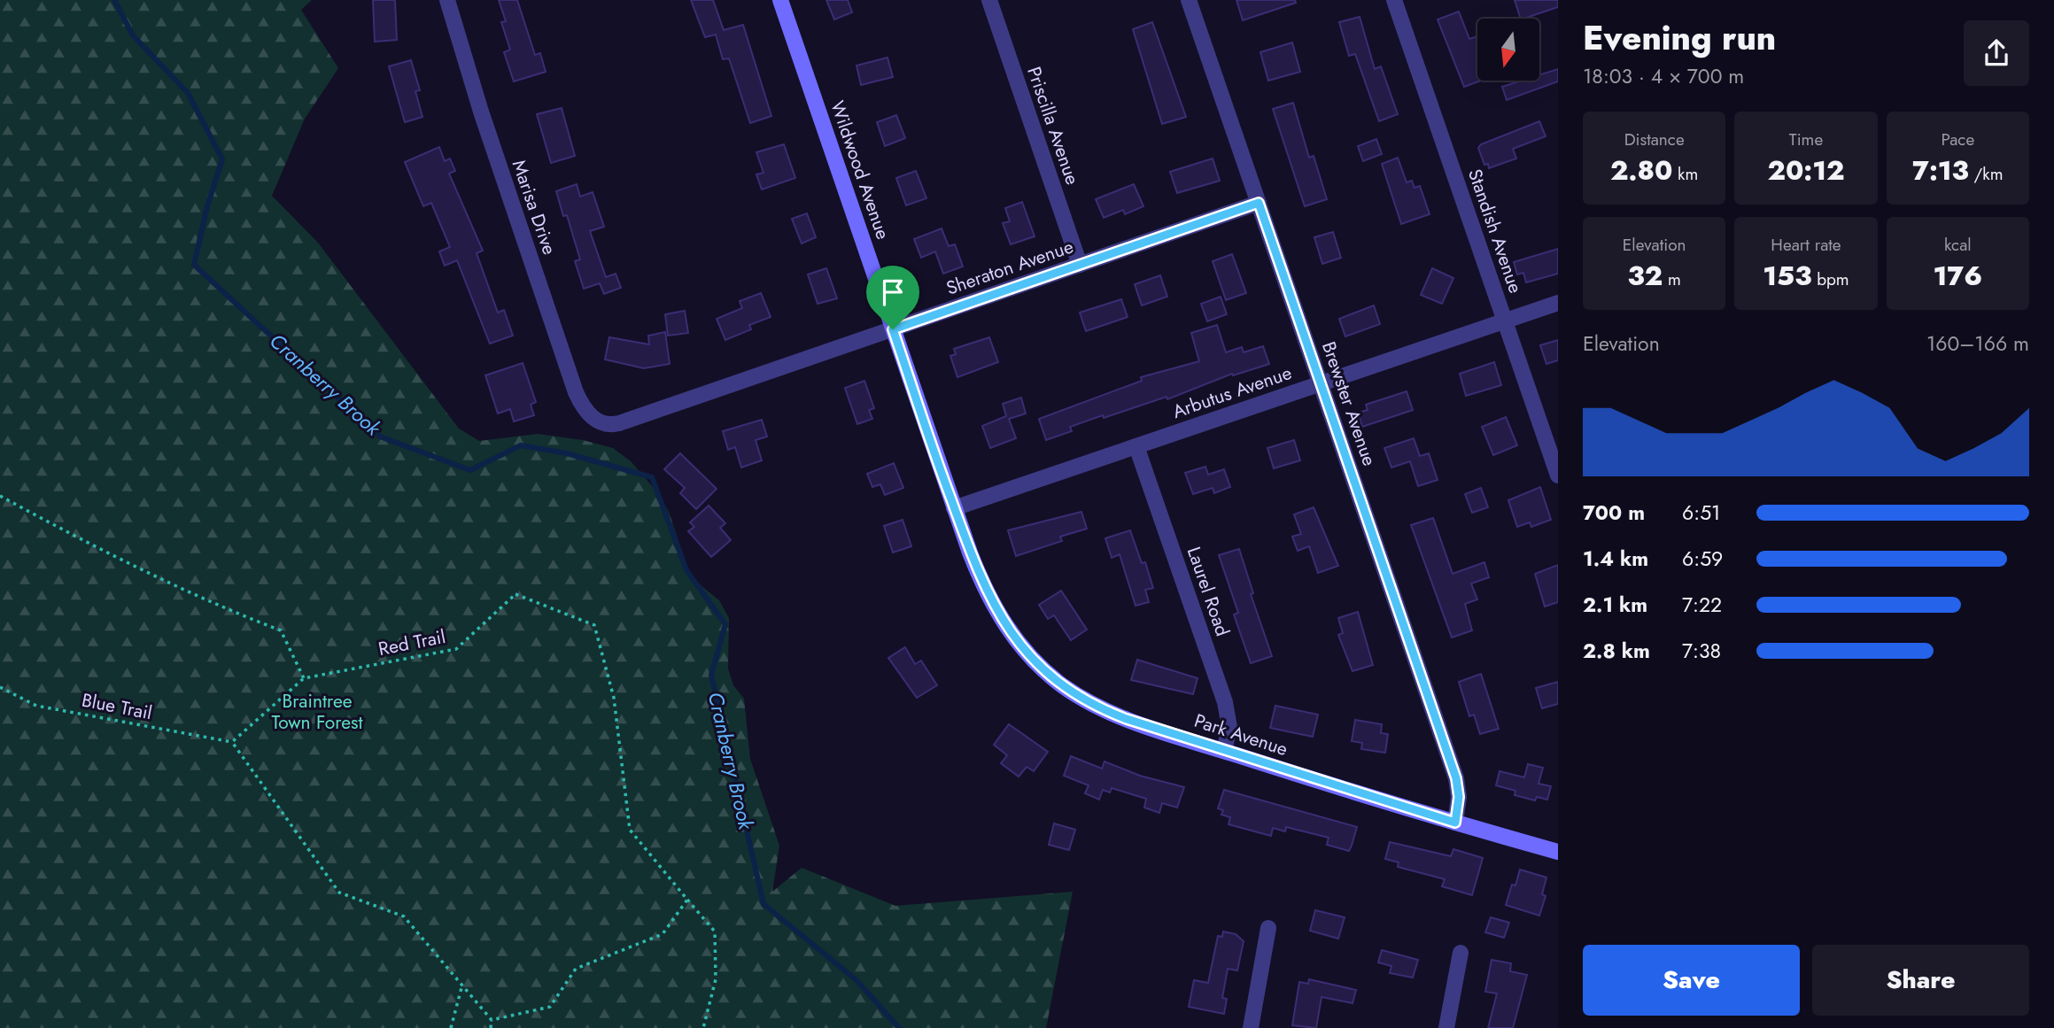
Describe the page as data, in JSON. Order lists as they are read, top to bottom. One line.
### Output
{"streets":{"street":["Priscilla Avenue","Wildwood Avenue","Marisa Drive","Standish Avenue","Sheraton Avenue","Arbutus Avenue","Brewster Avenue","Laurel Road","Park Avenue"],"path":["Red Trail","Blue Trail"]},"crossings":[["Priscilla Avenue","Sheraton Avenue"],["Wildwood Avenue","Sheraton Avenue"],["Wildwood Avenue","Arbutus Avenue"],["Wildwood Avenue","Park Avenue"],["Marisa Drive","Sheraton Avenue"],["Standish Avenue","Arbutus Avenue"],["Sheraton Avenue","Brewster Avenue"],["Arbutus Avenue","Brewster Avenue"],["Arbutus Avenue","Laurel Road"],["Brewster Avenue","Park Avenue"],["Laurel Road","Park Avenue"]],"water":["Cranberry Brook"],"parks":["Braintree Town Forest"],"north":"bottom","page":{"heading":["Evening run","18:03 · 4 × 700 m"],"stats":[["Distance","2.80 km"],["Time","20:12"],["Pace","7:13 /km"],["Elevation","32 m"],["Heart rate","153 bpm"],["kcal","176"]],"chart":["Elevation","160–166 m"],"list":[{"name":"700 m","note":"6:51"},{"name":"1.4 km","note":"6:59"},{"name":"2.1 km","note":"7:22"},{"name":"2.8 km","note":"7:38"}],"buttons":["Save","Share"]}}
